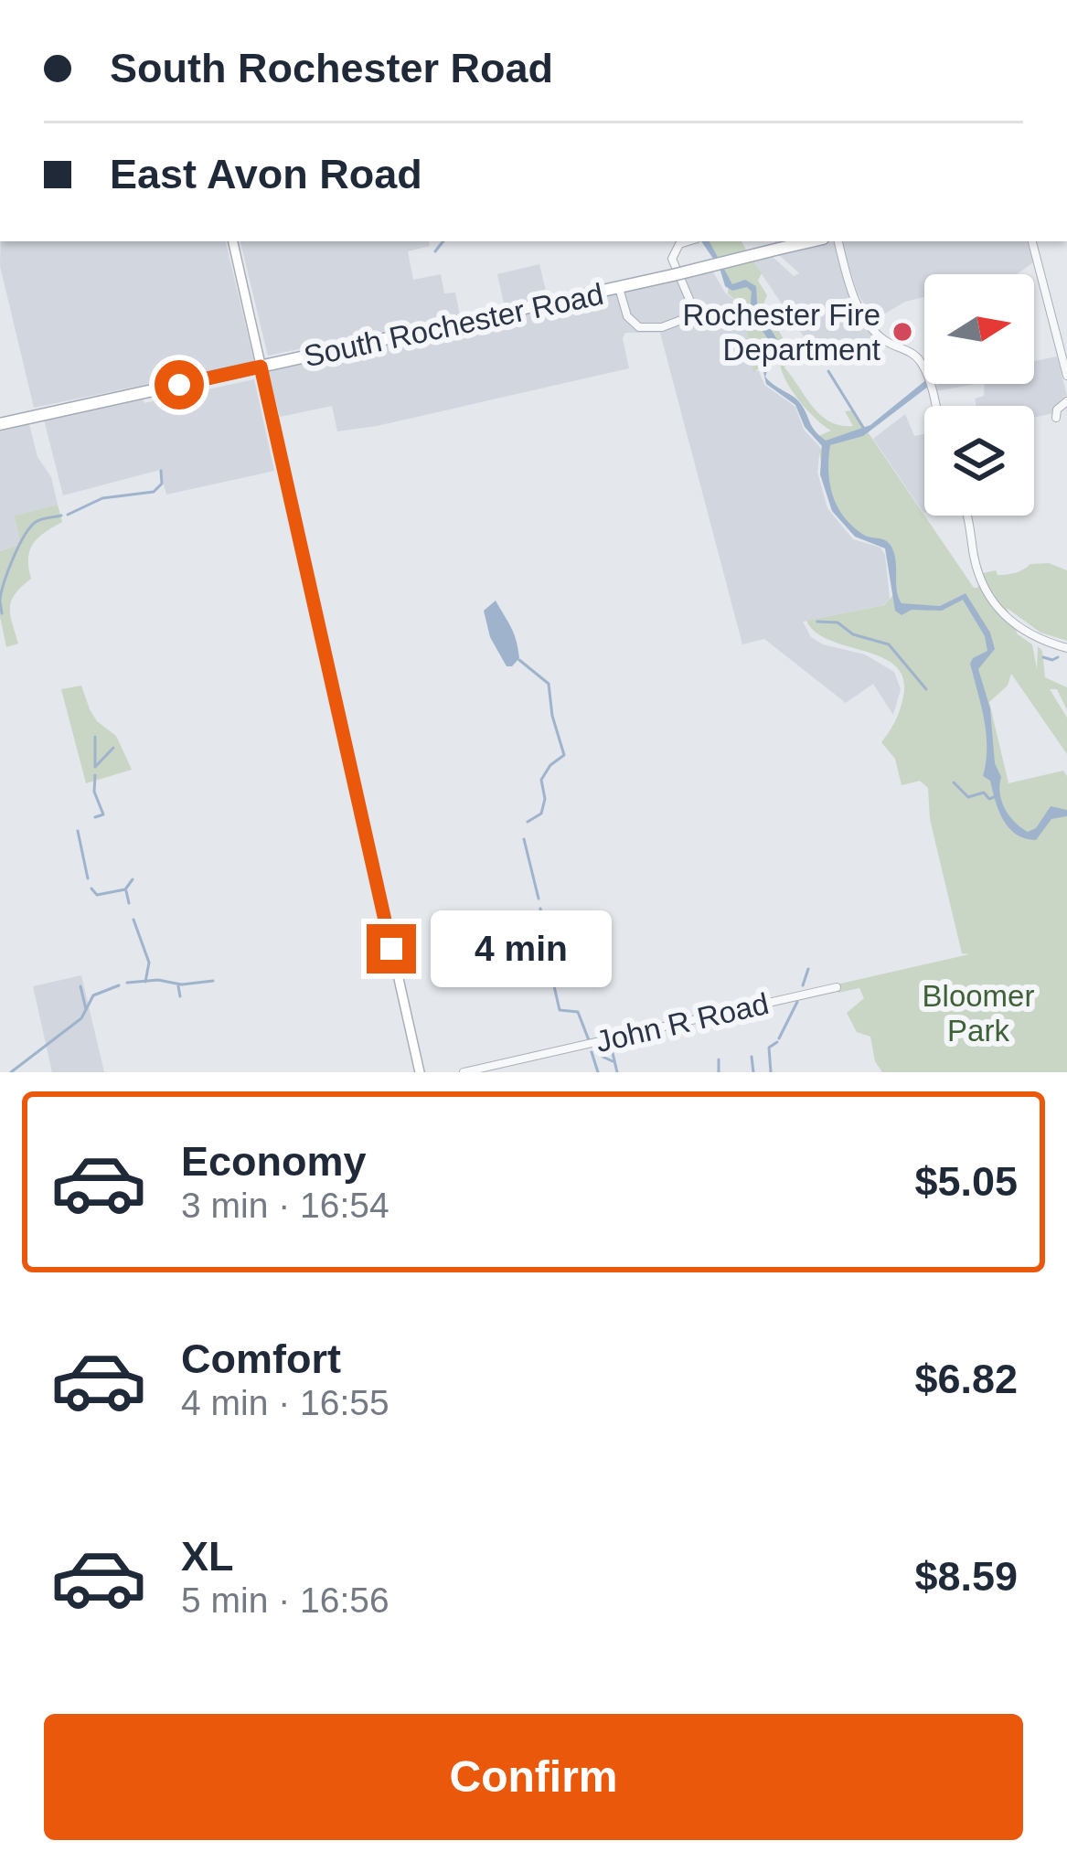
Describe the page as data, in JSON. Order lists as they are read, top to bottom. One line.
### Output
{"streets":{"main road":["South Rochester Road"],"street":["John R Road"]},"parks":["Bloomer Park"],"places":["Rochester Fire Department"],"north":"right","page":{"banner":["South Rochester Road","East Avon Road"],"bubble":"4 min","list":[{"name":"Economy","note":"3 min · 16:54","value":"$5.05"},{"name":"Comfort","note":"4 min · 16:55","value":"$6.82"},{"name":"XL","note":"5 min · 16:56","value":"$8.59"}],"buttons":"Confirm"}}
